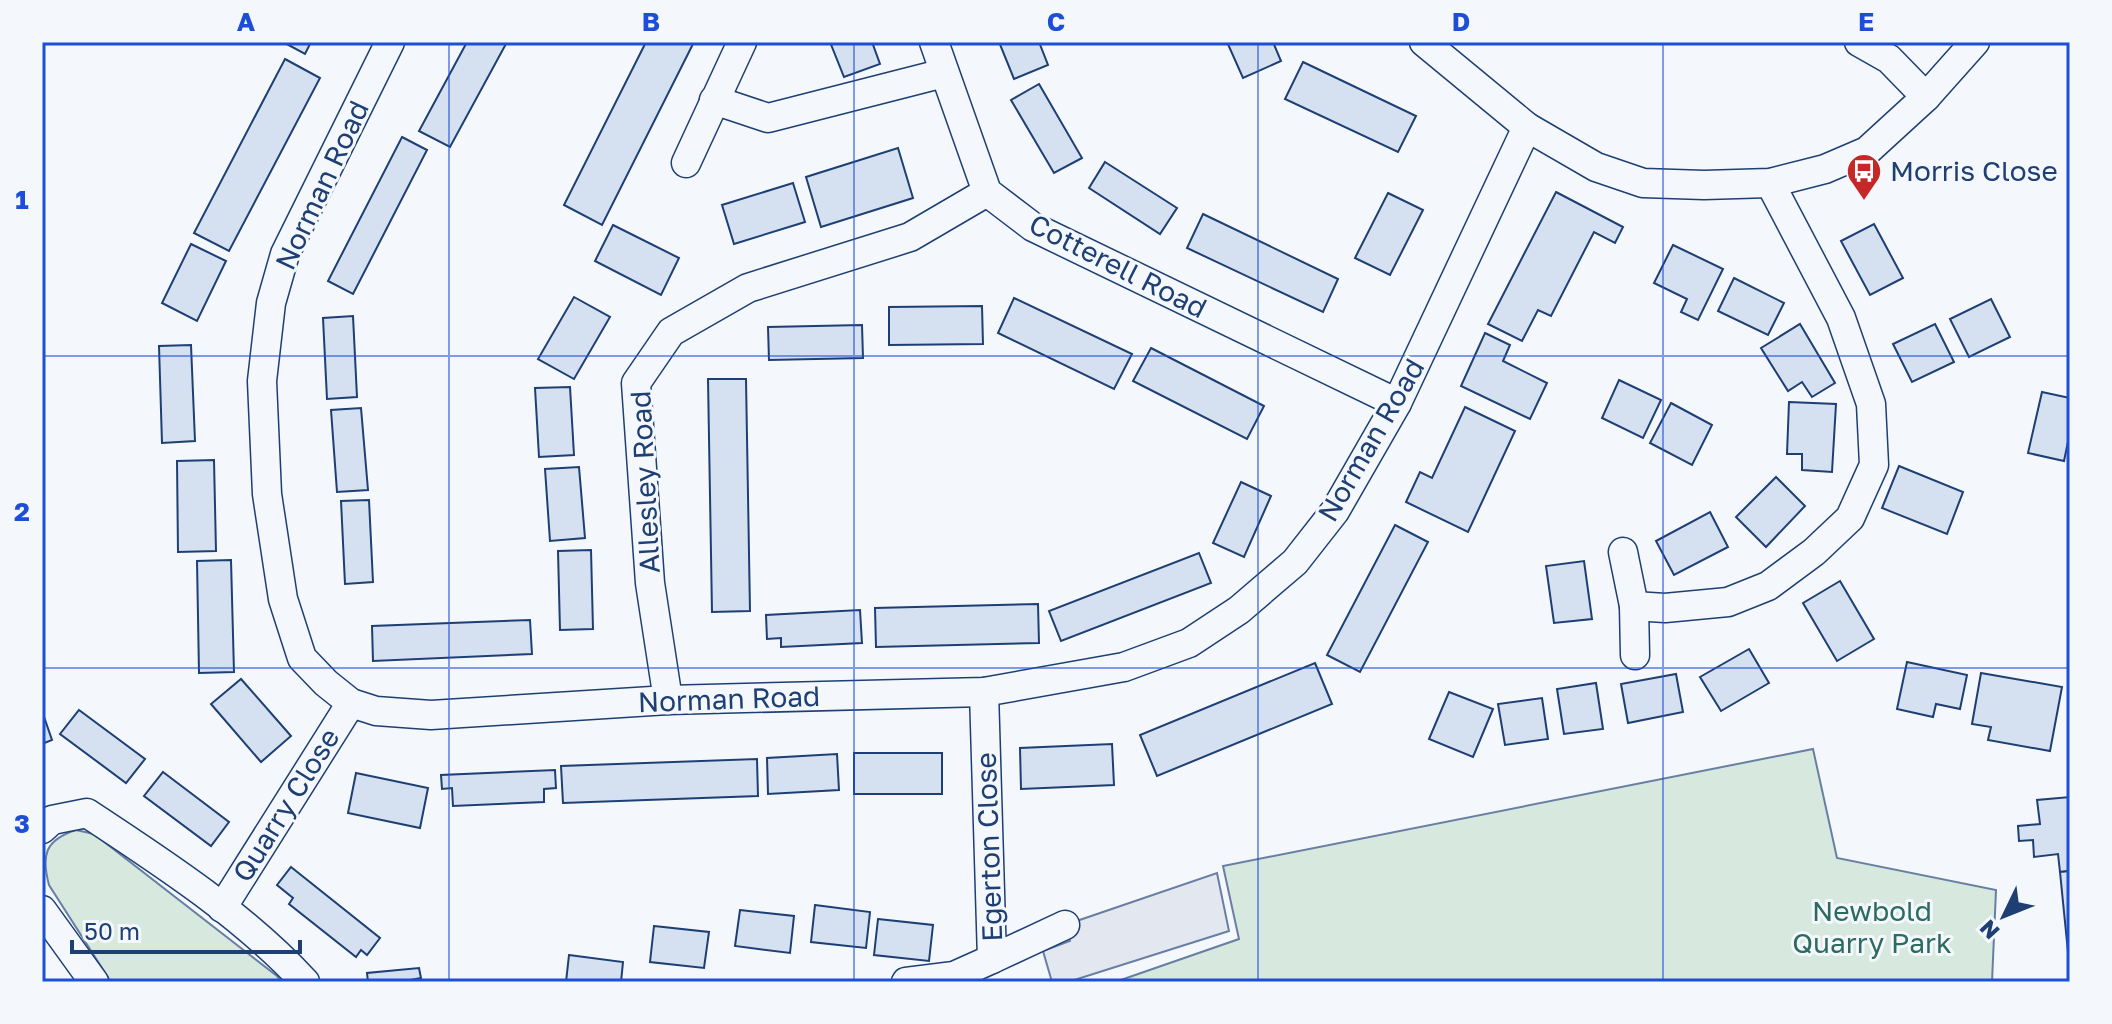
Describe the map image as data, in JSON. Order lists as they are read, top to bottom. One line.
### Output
{"streets":{"street":["Norman Road","Cotterell Road","Allesley Road","Quarry Close","Egerton Close"]},"crossings":[["Norman Road","Cotterell Road"],["Norman Road","Allesley Road"],["Norman Road","Quarry Close"],["Norman Road","Egerton Close"],["Cotterell Road","Allesley Road"]],"parks":["Newbold Quarry Park"],"places":{"bus stop":["Morris Close"]},"scale_bar":"50 m","north":"bottom left","grid":{"columns":["A","B","C","D","E"],"rows":["1","2","3"]}}
